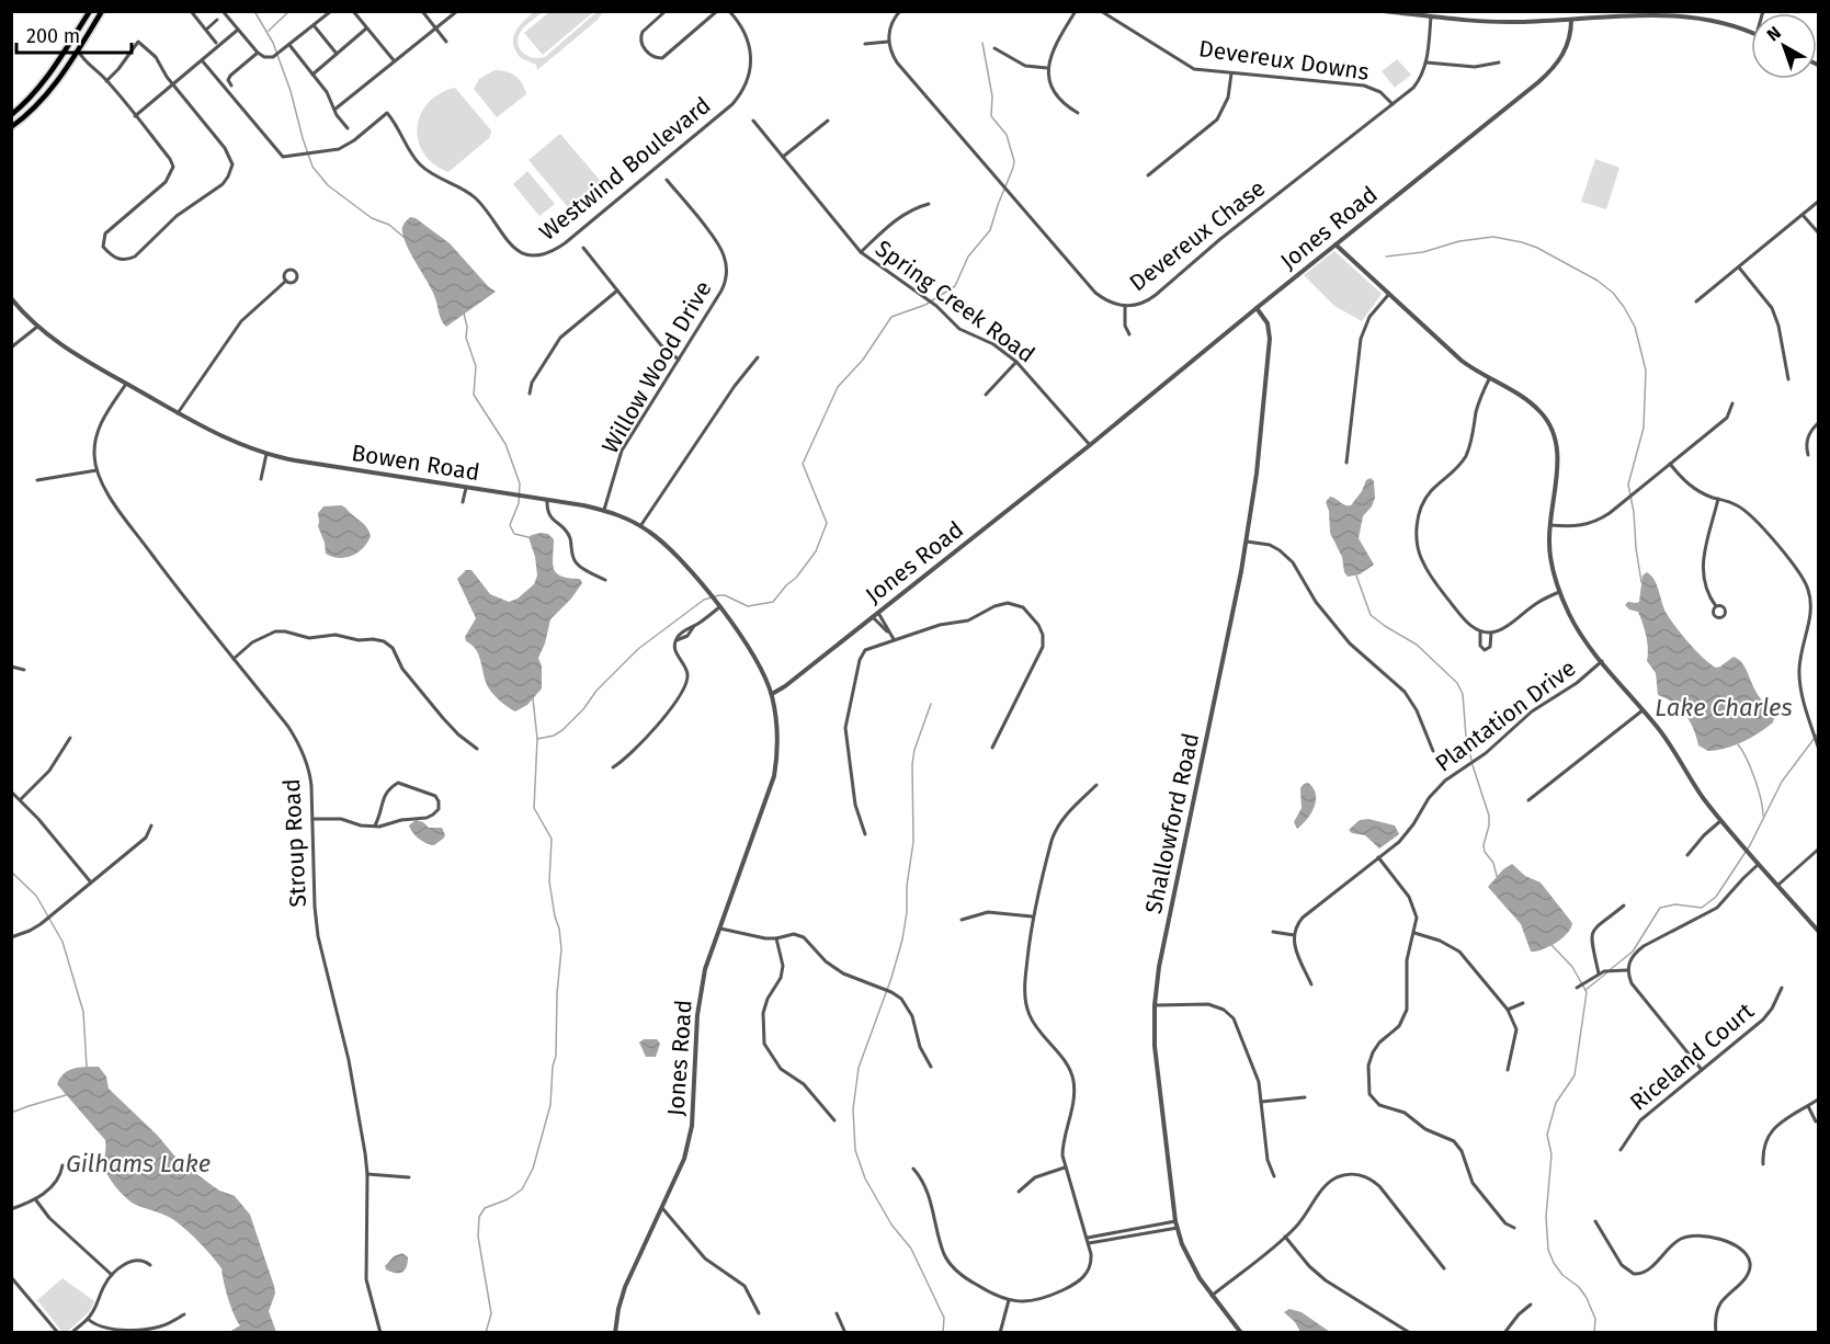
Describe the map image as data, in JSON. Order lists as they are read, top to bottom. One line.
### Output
{"streets":{"street":["Devereux Downs","Westwind Boulevard","Jones Road","Devereux Chase","Spring Creek Road","Willow Wood Drive","Bowen Road","Plantation Drive","Shallowford Road","Stroup Road","Riceland Court"]},"crossings":[["Devereux Downs","Devereux Chase"],["Jones Road","Spring Creek Road"],["Jones Road","Bowen Road"],["Jones Road","Shallowford Road"],["Willow Wood Drive","Bowen Road"],["Bowen Road","Stroup Road"]],"water":["Lake Charles","Gilhams Lake"],"scale_bar":"200 m","north":"top left"}
